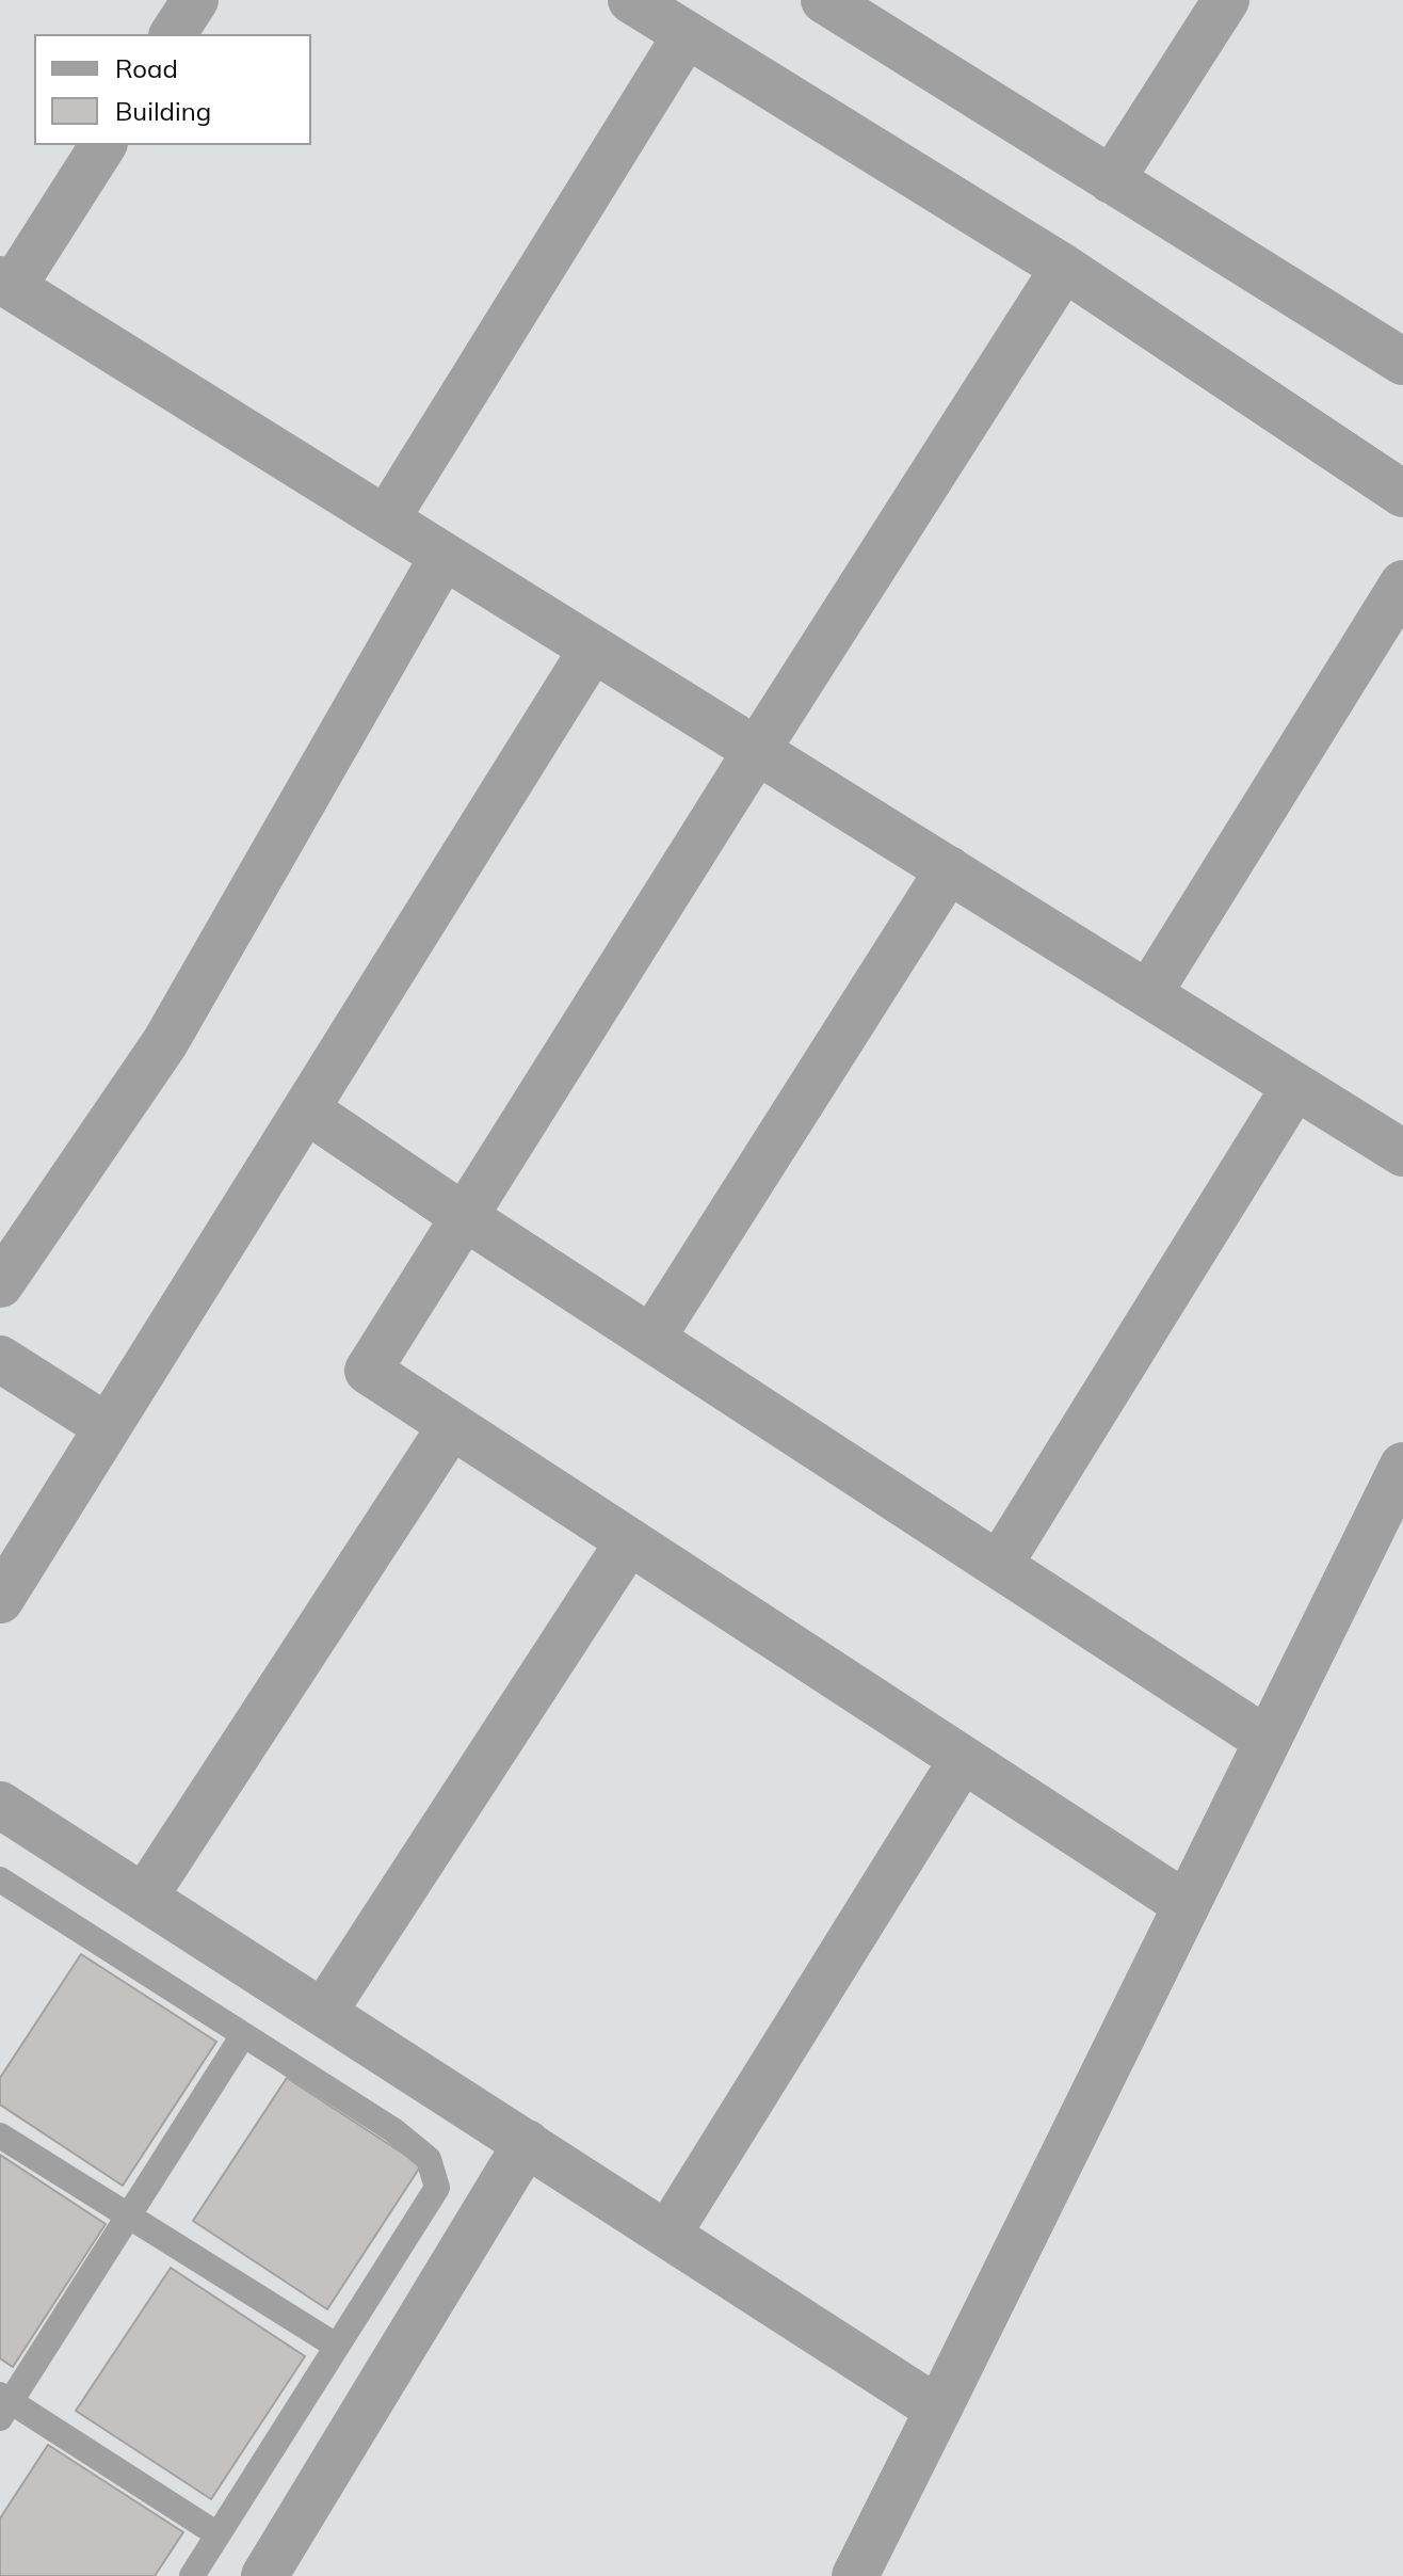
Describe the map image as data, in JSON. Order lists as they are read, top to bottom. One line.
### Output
{"legend":["Road","Building"]}
